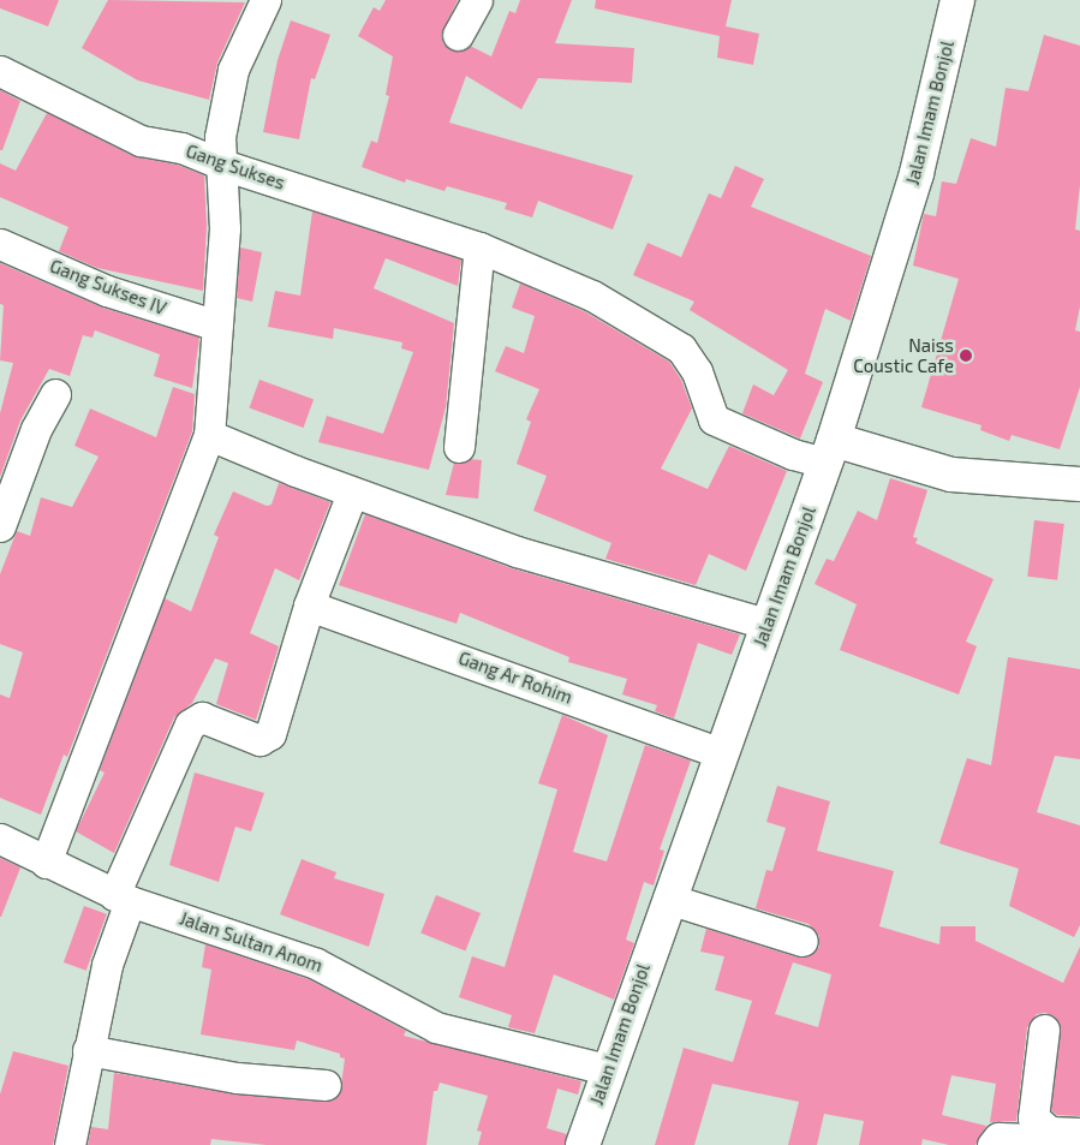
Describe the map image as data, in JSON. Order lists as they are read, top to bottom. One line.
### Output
{"streets":{"main road":["Jalan Imam Bonjol"],"street":["Gang Sukses","Gang Sukses IV","Gang Ar Rohim","Jalan Sultan Anom"]},"crossings":[["Jalan Imam Bonjol","Gang Sukses"],["Jalan Imam Bonjol","Gang Ar Rohim"],["Jalan Imam Bonjol","Jalan Sultan Anom"]],"places":["Naiss Coustic Cafe"]}
